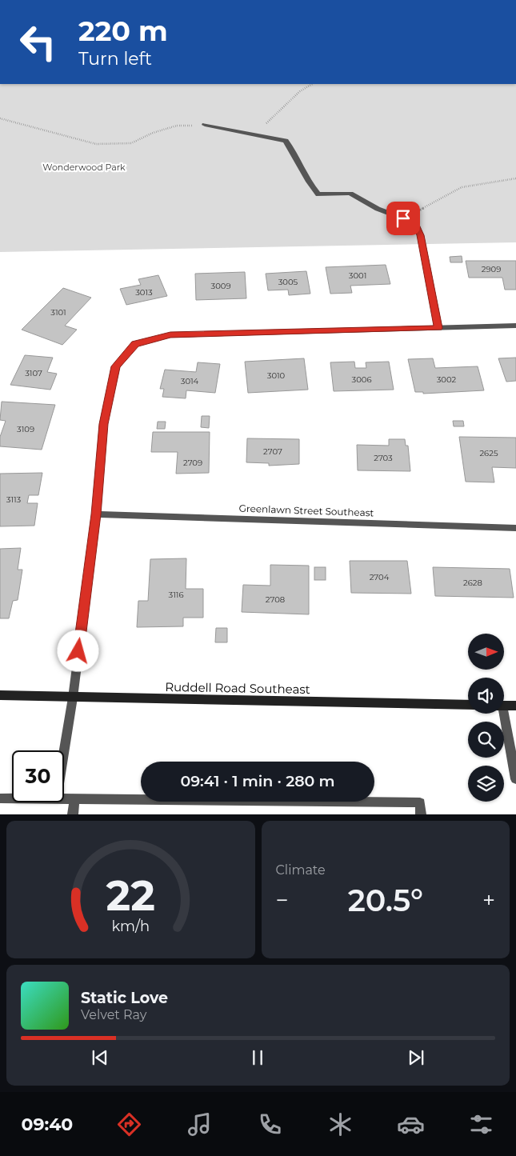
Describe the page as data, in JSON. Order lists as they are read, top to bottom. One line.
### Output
{"streets":{"main road":["Ruddell Road Southeast"],"street":["Greenlawn Street Southeast"]},"parks":["Wonderwood Park"],"house_numbers":["2909","3001","3005","3009","3013","3101","3107","3010","3006","3002","3014","3109","2707","2625","2703","2709","3113","2704","2628","3116","2708"],"north":"right","page":{"turn":["220 m","Turn left"],"limit":"30","trip":"09:41 · 1 min · 280 m","tile":"Climate","heat":["−","20.5°","+"],"song":["Static Love","Velvet Ray"],"tabs":"09:40","gauge":["22","km/h"]}}
